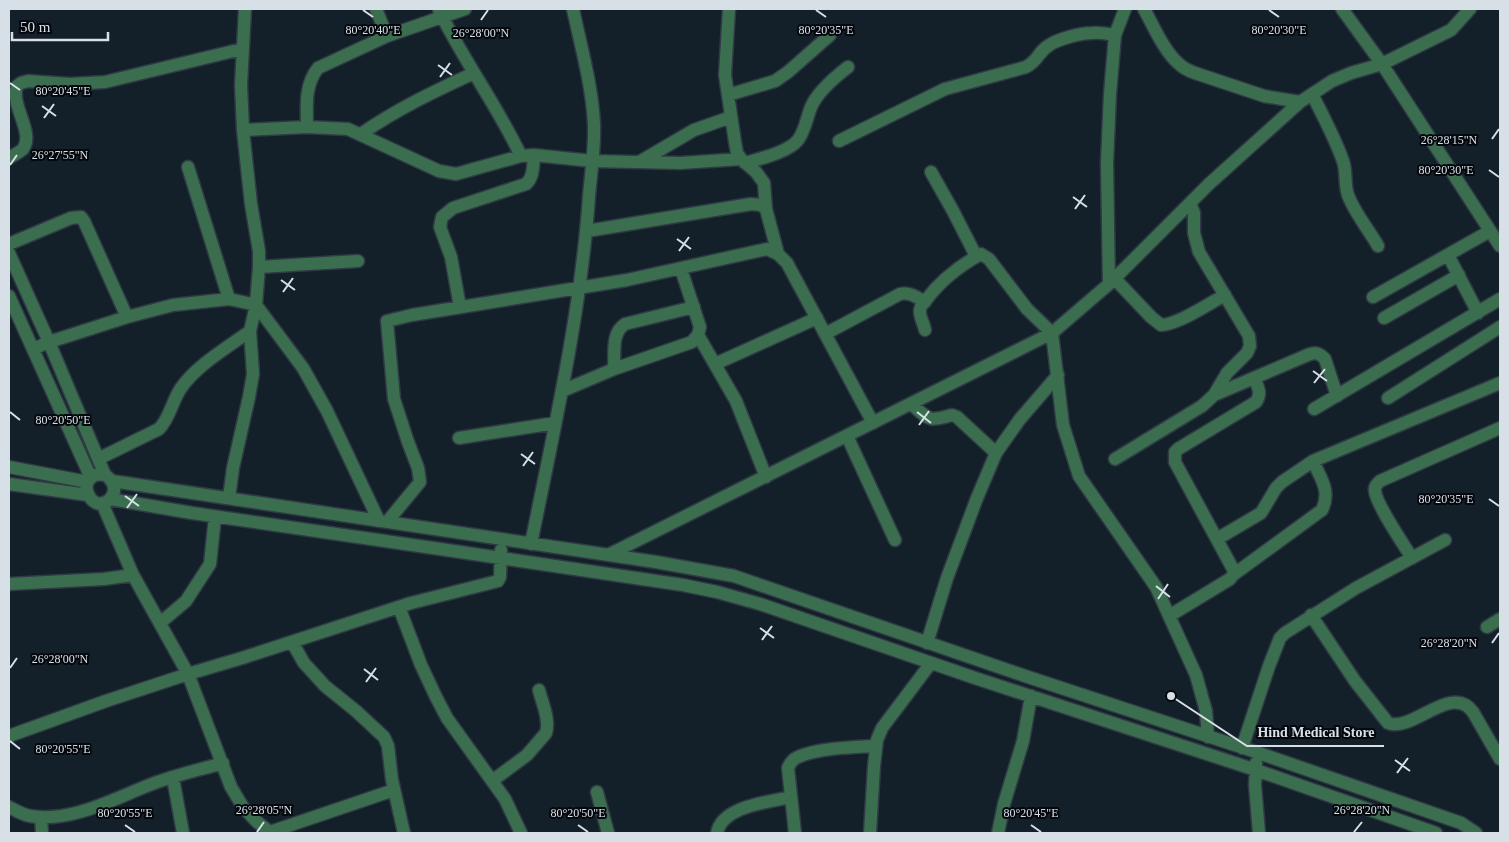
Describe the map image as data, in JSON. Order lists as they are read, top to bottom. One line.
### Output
{"places":["Hind Medical Store"],"scale_bar":"50 m","coordinates":["80°20'40\"E","80°20'35\"E","80°20'30\"E","26°28'00\"N","80°20'45\"E","26°28'15\"N","26°27'55\"N","80°20'50\"E","26°28'20\"N","80°20'55\"E","26°28'05\"N"]}
